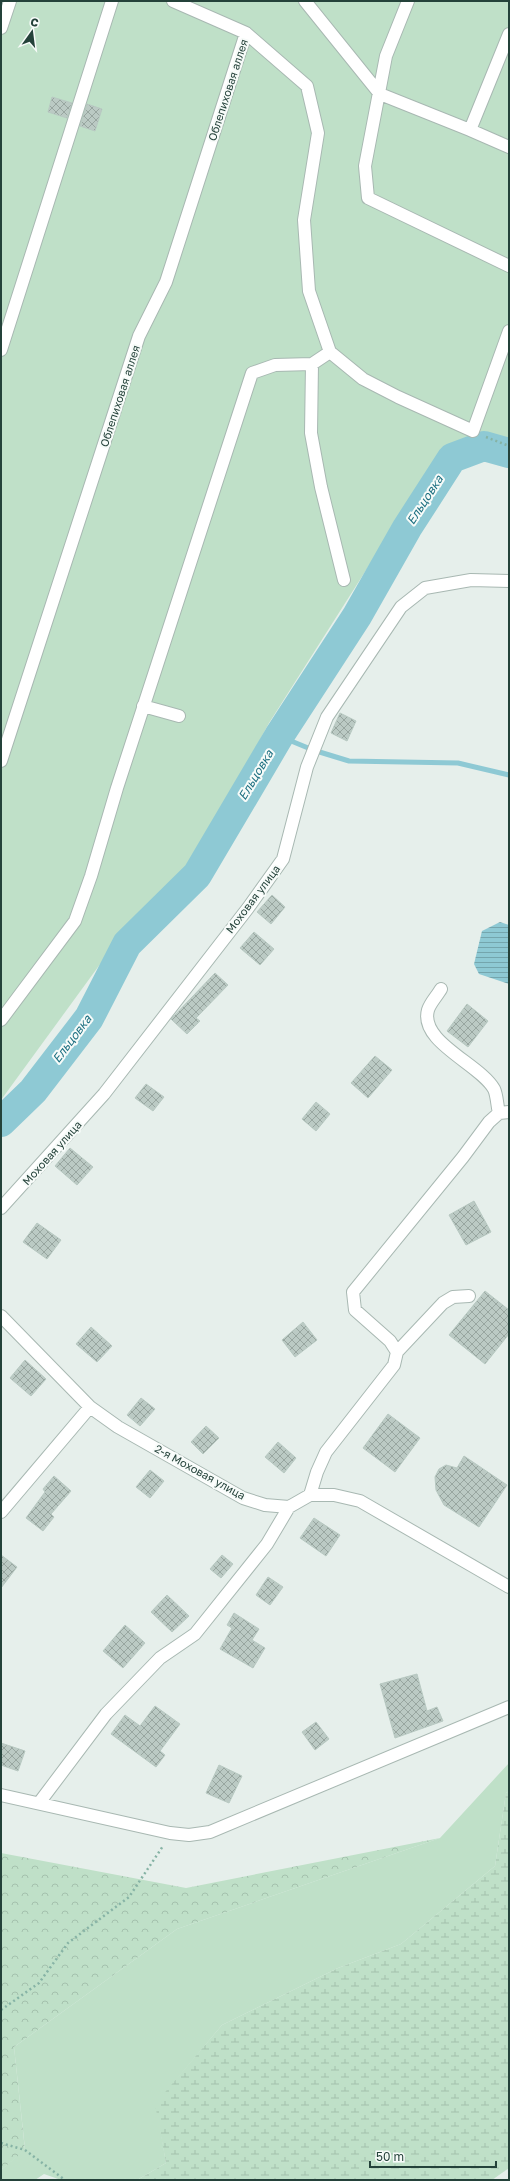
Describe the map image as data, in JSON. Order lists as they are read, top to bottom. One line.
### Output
{"streets":{"street":["Облепиховая аллея","Моховая улица","2-я Моховая улица"]},"water":["Ельцовка"],"scale_bar":"50 m","north":"top"}
